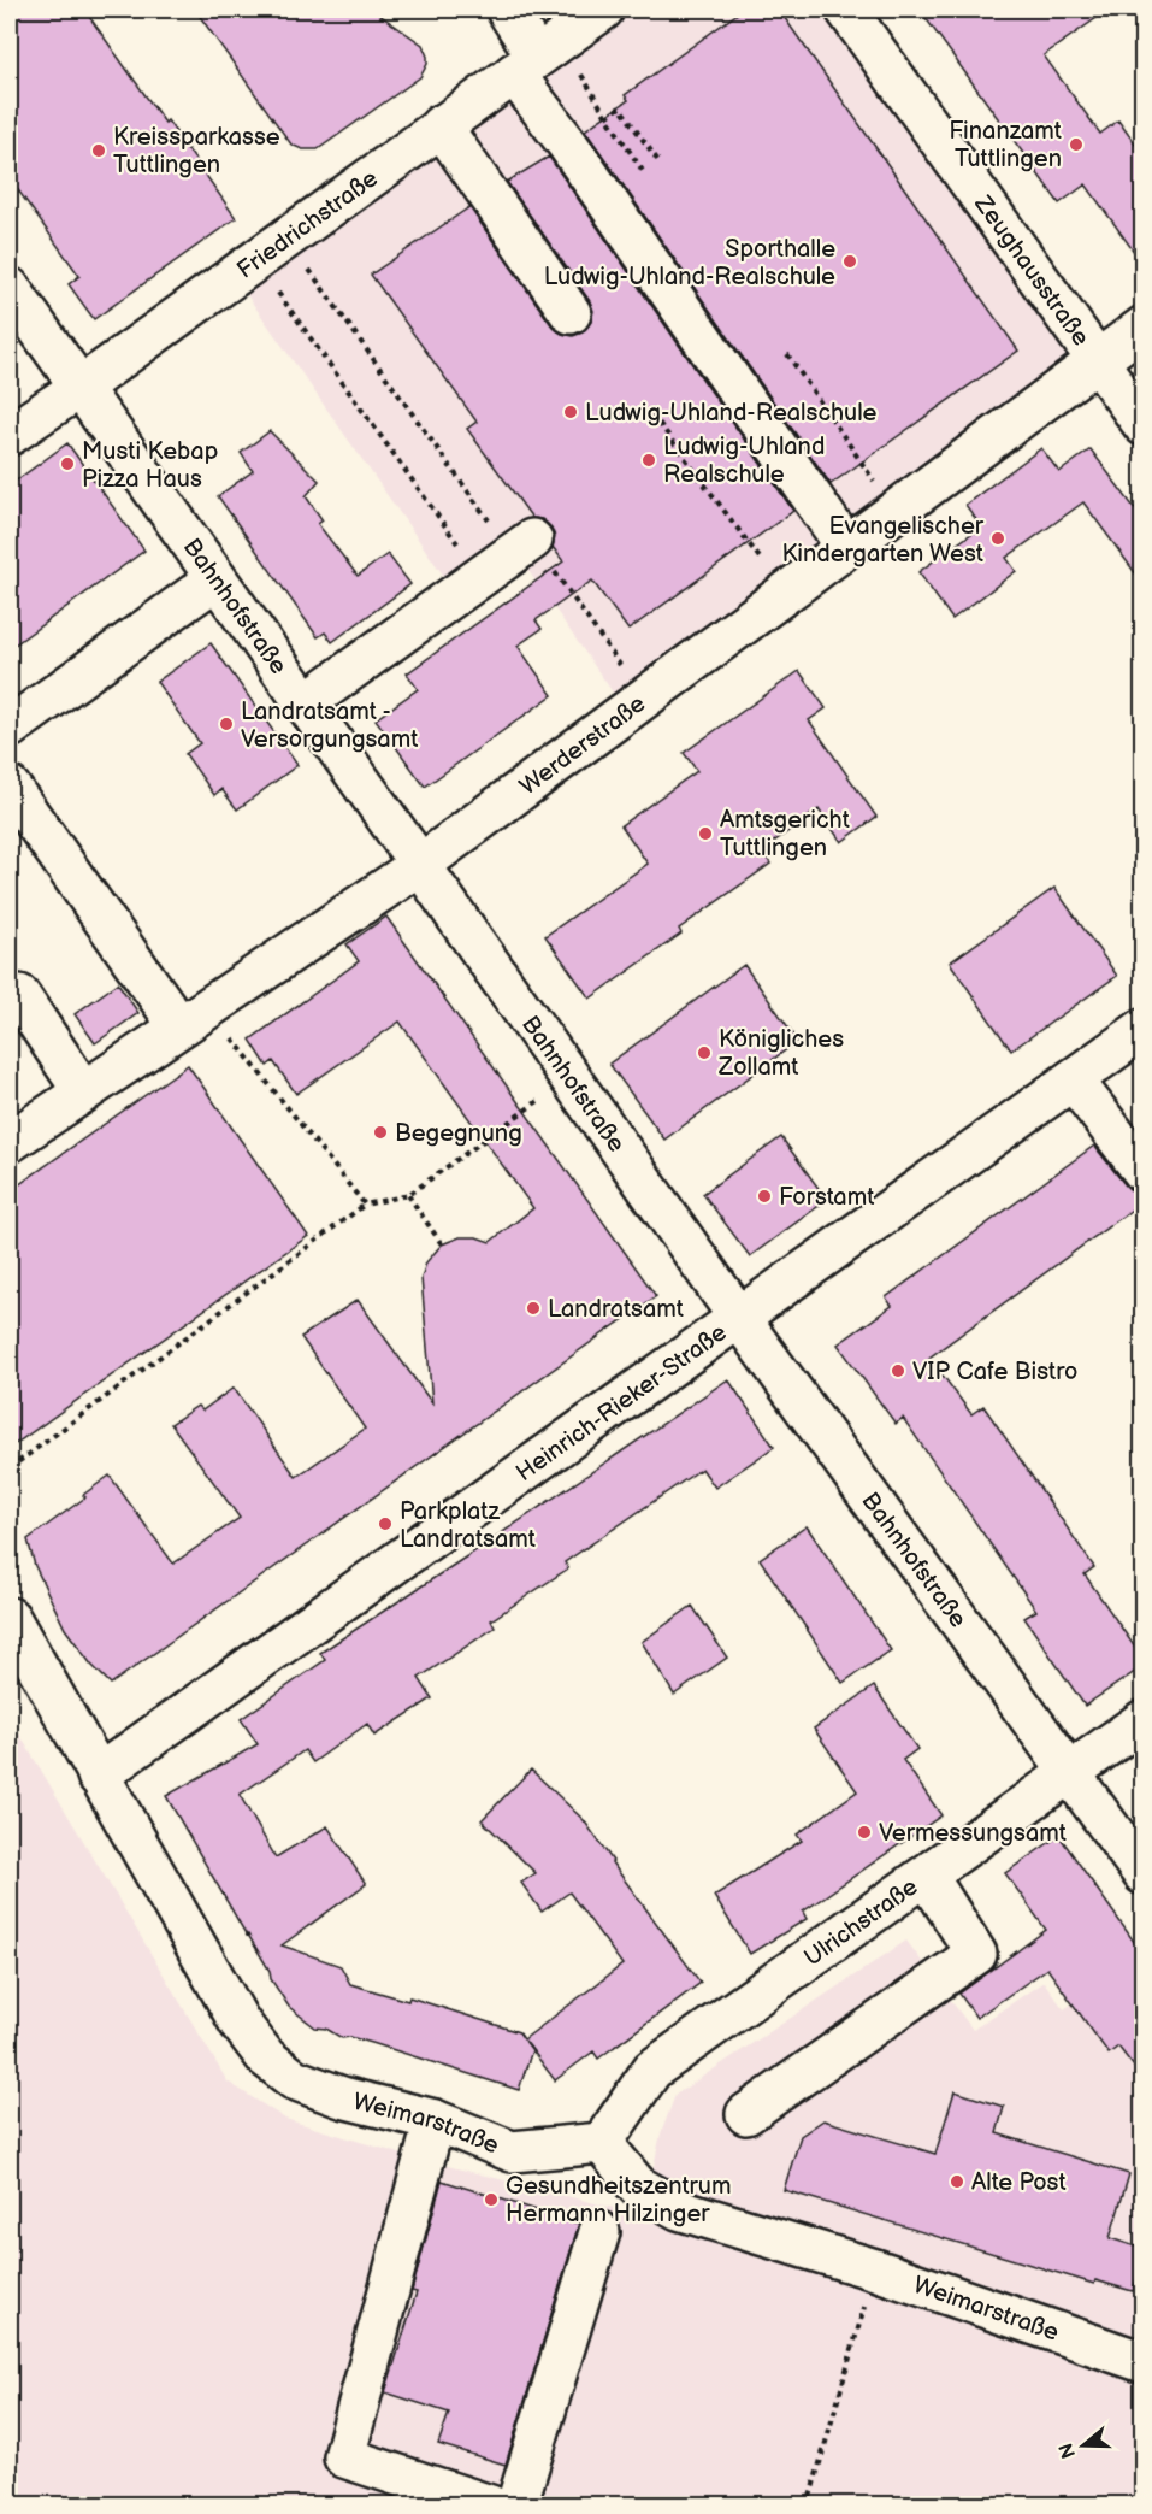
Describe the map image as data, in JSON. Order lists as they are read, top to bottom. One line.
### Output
{"streets":{"street":["Friedrichstraße","Zeughausstraße","Bahnhofstraße","Werderstraße","Heinrich-Rieker-Straße","Ulrichstraße","Weimarstraße"]},"crossings":[["Friedrichstraße","Bahnhofstraße"],["Zeughausstraße","Werderstraße"],["Bahnhofstraße","Werderstraße"],["Bahnhofstraße","Heinrich-Rieker-Straße"],["Bahnhofstraße","Ulrichstraße"],["Heinrich-Rieker-Straße","Weimarstraße"],["Ulrichstraße","Weimarstraße"]],"places":["Finanzamt Tuttlingen","Kreissparkasse Tuttlingen","Sporthalle Ludwig-Uhland-Realschule","Ludwig-Uhland-Realschule","Ludwig-Uhland Realschule","Musti Kebap Pizza Haus","Evangelischer Kindergarten West","Landratsamt - Versorgungsamt","Amtsgericht Tuttlingen","Königliches Zollamt","Begegnung","Forstamt","Landratsamt","VIP Cafe Bistro","Parkplatz Landratsamt","Vermessungsamt","Alte Post","Gesundheitszentrum Hermann Hilzinger"],"north":"left"}
